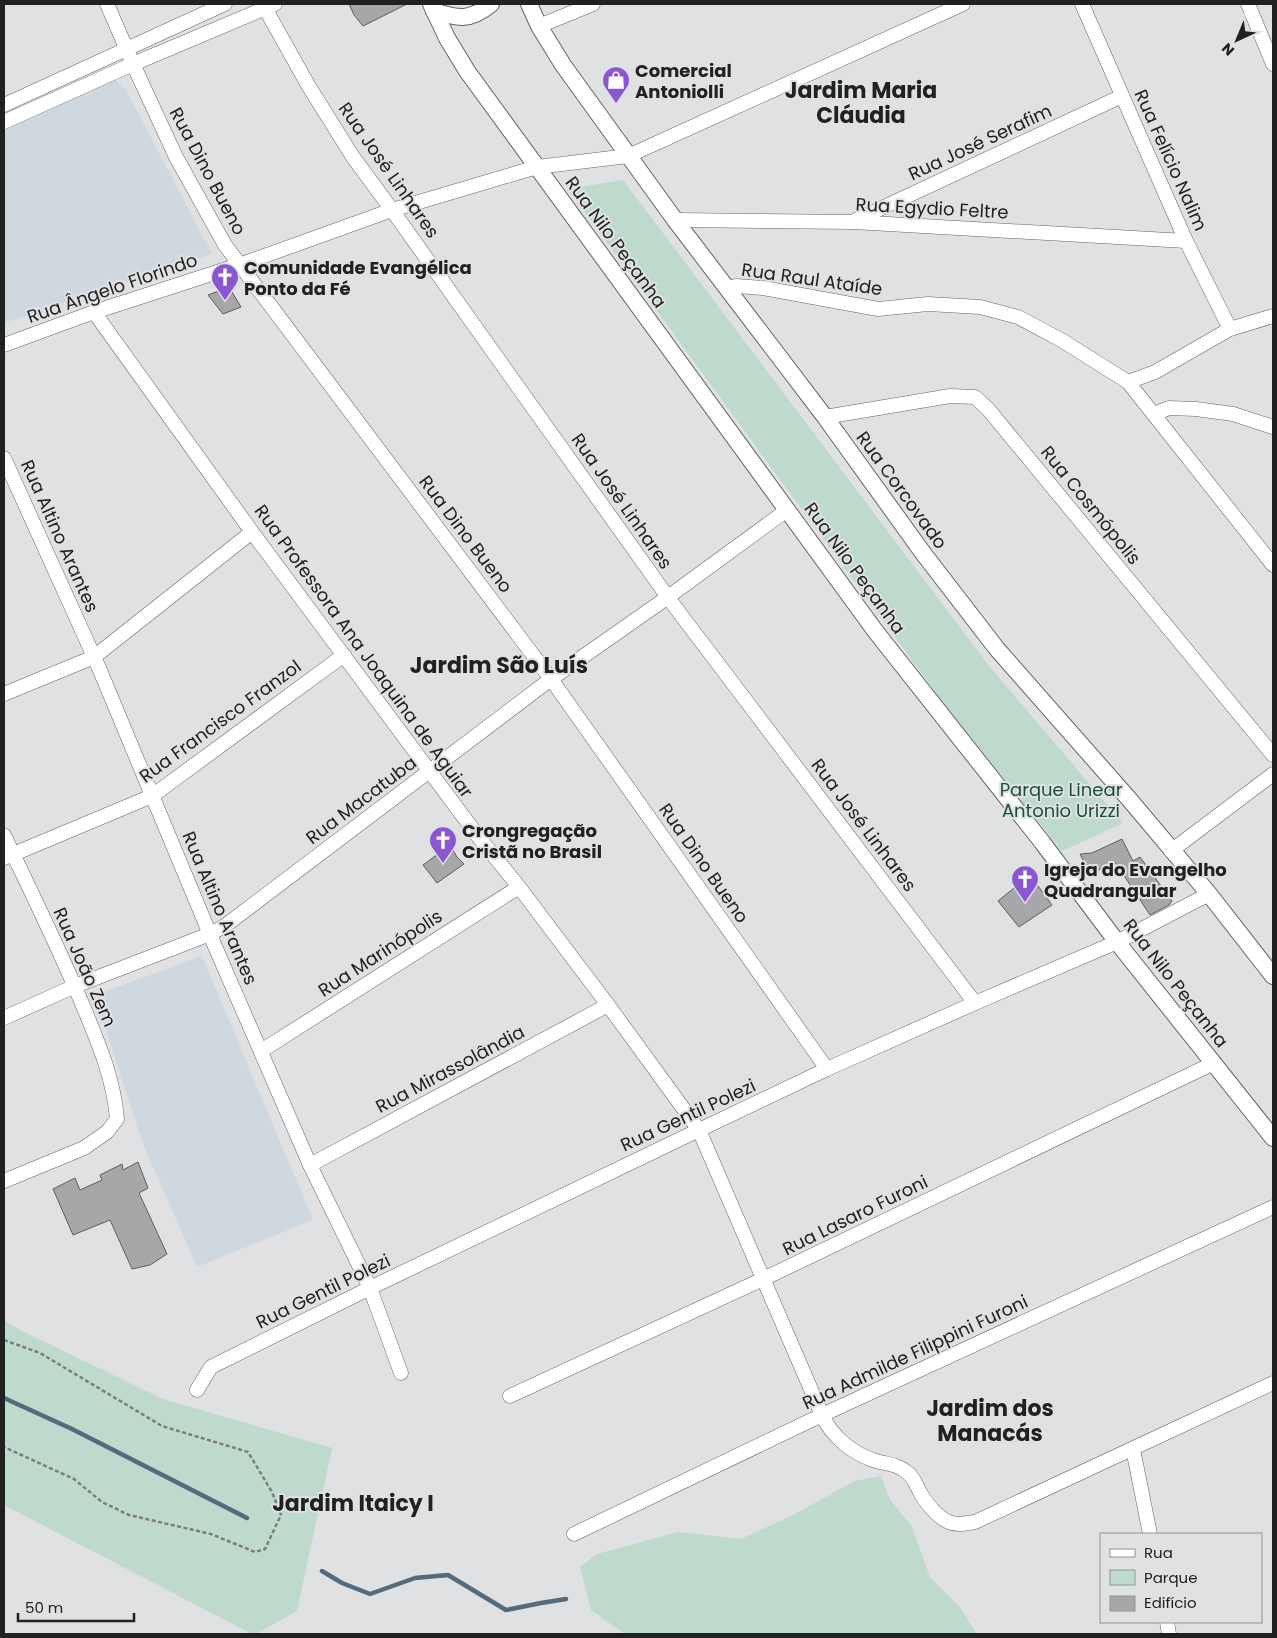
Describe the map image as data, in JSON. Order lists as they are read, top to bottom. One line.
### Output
{"streets":{"street":["Rua José Serafim","Rua Felício Nalim","Rua José Linhares","Rua Dino Bueno","Rua Egydio Feltre","Rua Nilo Peçanha","Rua Raul Ataíde","Rua Ângelo Florindo","Rua Corcovado","Rua Cosmópolis","Rua Altino Arantes","Rua Professora Ana Joaquina de Aguiar","Rua Francisco Franzol","Rua Macatuba","Rua Marinópolis","Rua João Zem","Rua Mirassolândia","Rua Gentil Polezi","Rua Lasaro Furoni","Rua Admilde Filippini Furoni"]},"crossings":[["Rua José Serafim","Rua Felício Nalim"],["Rua José Serafim","Rua Egydio Feltre"],["Rua Felício Nalim","Rua Egydio Feltre"],["Rua José Linhares","Rua Ângelo Florindo"],["Rua José Linhares","Rua Macatuba"],["Rua José Linhares","Rua Gentil Polezi"],["Rua Dino Bueno","Rua Ângelo Florindo"],["Rua Dino Bueno","Rua Macatuba"],["Rua Dino Bueno","Rua Gentil Polezi"],["Rua Egydio Feltre","Rua Corcovado"],["Rua Nilo Peçanha","Rua Ângelo Florindo"],["Rua Nilo Peçanha","Rua Macatuba"],["Rua Nilo Peçanha","Rua Gentil Polezi"],["Rua Nilo Peçanha","Rua Lasaro Furoni"],["Rua Raul Ataíde","Rua Corcovado"],["Rua Ângelo Florindo","Rua Corcovado"],["Rua Ângelo Florindo","Rua Professora Ana Joaquina de Aguiar"],["Rua Corcovado","Rua Cosmópolis"],["Rua Corcovado","Rua Gentil Polezi"],["Rua Altino Arantes","Rua Francisco Franzol"],["Rua Altino Arantes","Rua Macatuba"],["Rua Altino Arantes","Rua Marinópolis"],["Rua Altino Arantes","Rua Mirassolândia"],["Rua Altino Arantes","Rua Gentil Polezi"],["Rua Professora Ana Joaquina de Aguiar","Rua Francisco Franzol"],["Rua Professora Ana Joaquina de Aguiar","Rua Macatuba"],["Rua Professora Ana Joaquina de Aguiar","Rua Marinópolis"],["Rua Professora Ana Joaquina de Aguiar","Rua Mirassolândia"],["Rua Professora Ana Joaquina de Aguiar","Rua Gentil Polezi"],["Rua Professora Ana Joaquina de Aguiar","Rua Lasaro Furoni"],["Rua Professora Ana Joaquina de Aguiar","Rua Admilde Filippini Furoni"],["Rua Francisco Franzol","Rua João Zem"],["Rua Macatuba","Rua João Zem"]],"districts":["Jardim Maria Cláudia","Jardim São Luís","Jardim dos Manacás","Jardim Itaicy I"],"parks":["Parque Linear Antonio Urizzi"],"places":{"shop":["Comercial Antoniolli"],"church":["Comunidade Evangélica Ponto da Fé","Crongregação Cristã no Brasil","Igreja do Evangelho Quadrangular"]},"legend":["Rua","Parque","Edifício"],"scale_bar":"50 m","north":"bottom left"}
